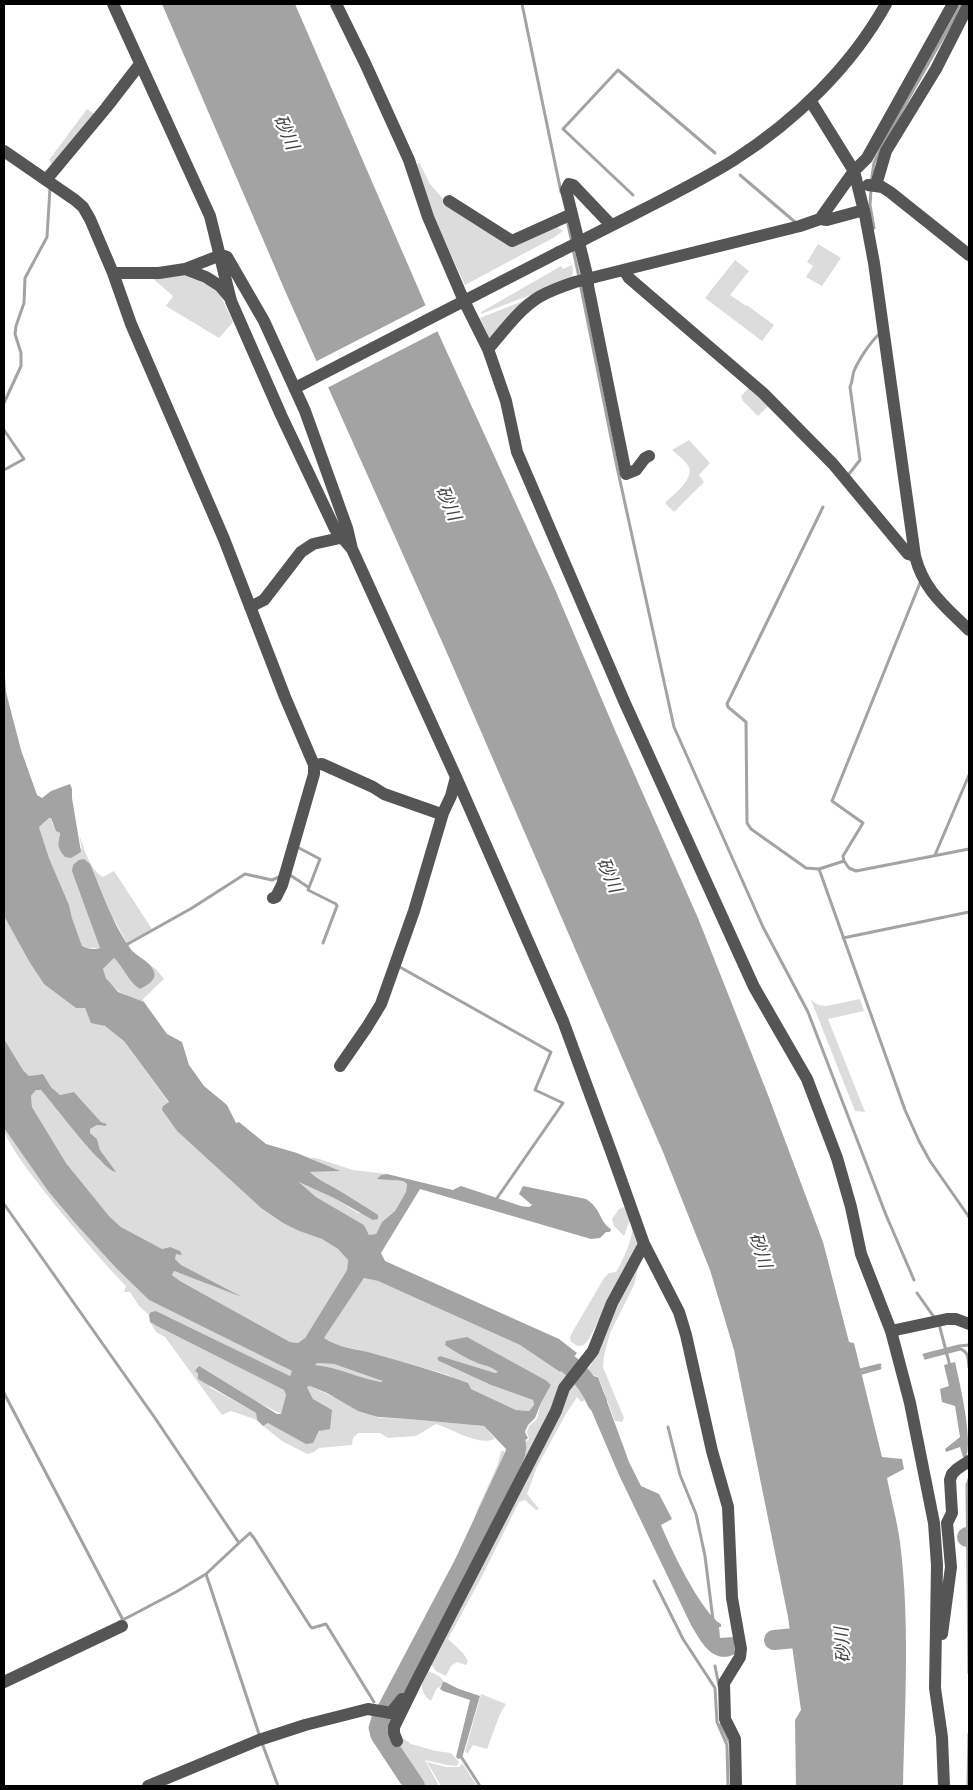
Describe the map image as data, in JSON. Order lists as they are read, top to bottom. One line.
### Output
{"water":["砂川"]}
